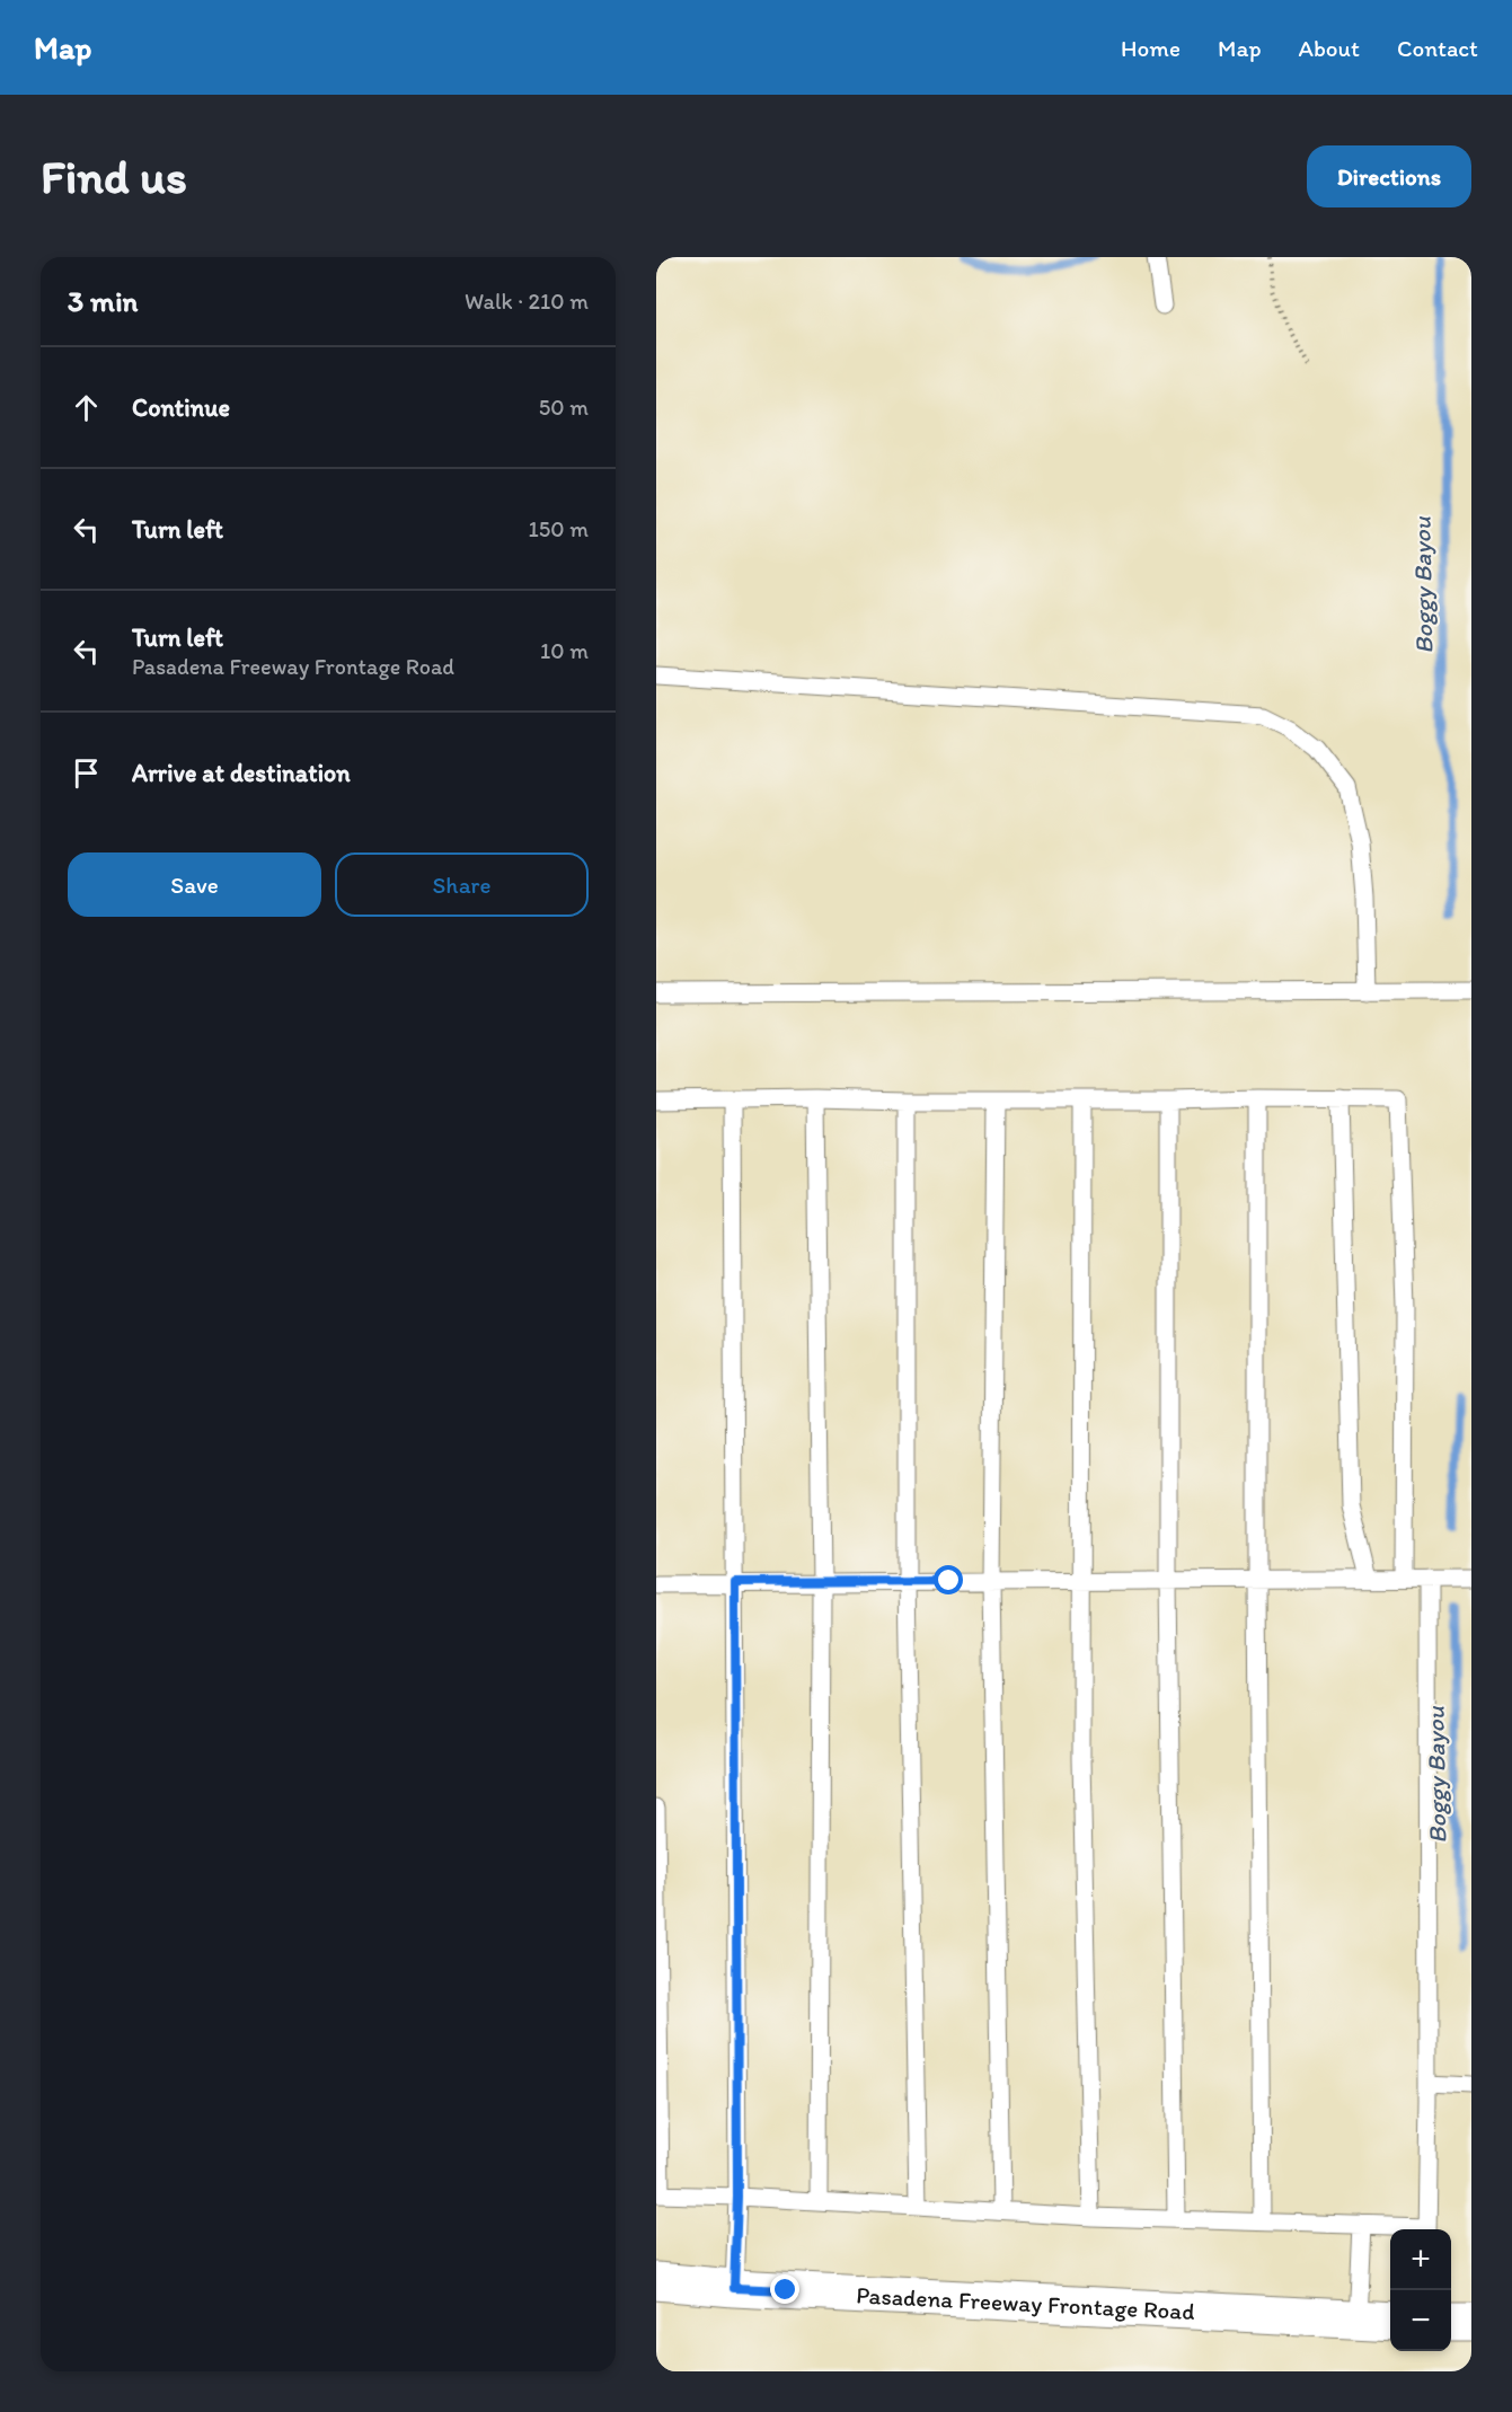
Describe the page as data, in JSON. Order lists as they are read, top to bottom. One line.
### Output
{"streets":{"main road":["Pasadena Freeway Frontage Road"]},"water":["Boggy Bayou"],"page":{"header":"Map","nav":["Home","Map","About","Contact"],"buttons":["Directions",["Save","Share"]],"title":"Find us","heading":["3 min","Walk · 210 m"],"list":[["Continue","50 m"],["Turn left","150 m"],["Turn left","Pasadena Freeway Frontage Road","10 m"],"Arrive at destination"],"map_buttons":["+","−"]}}
